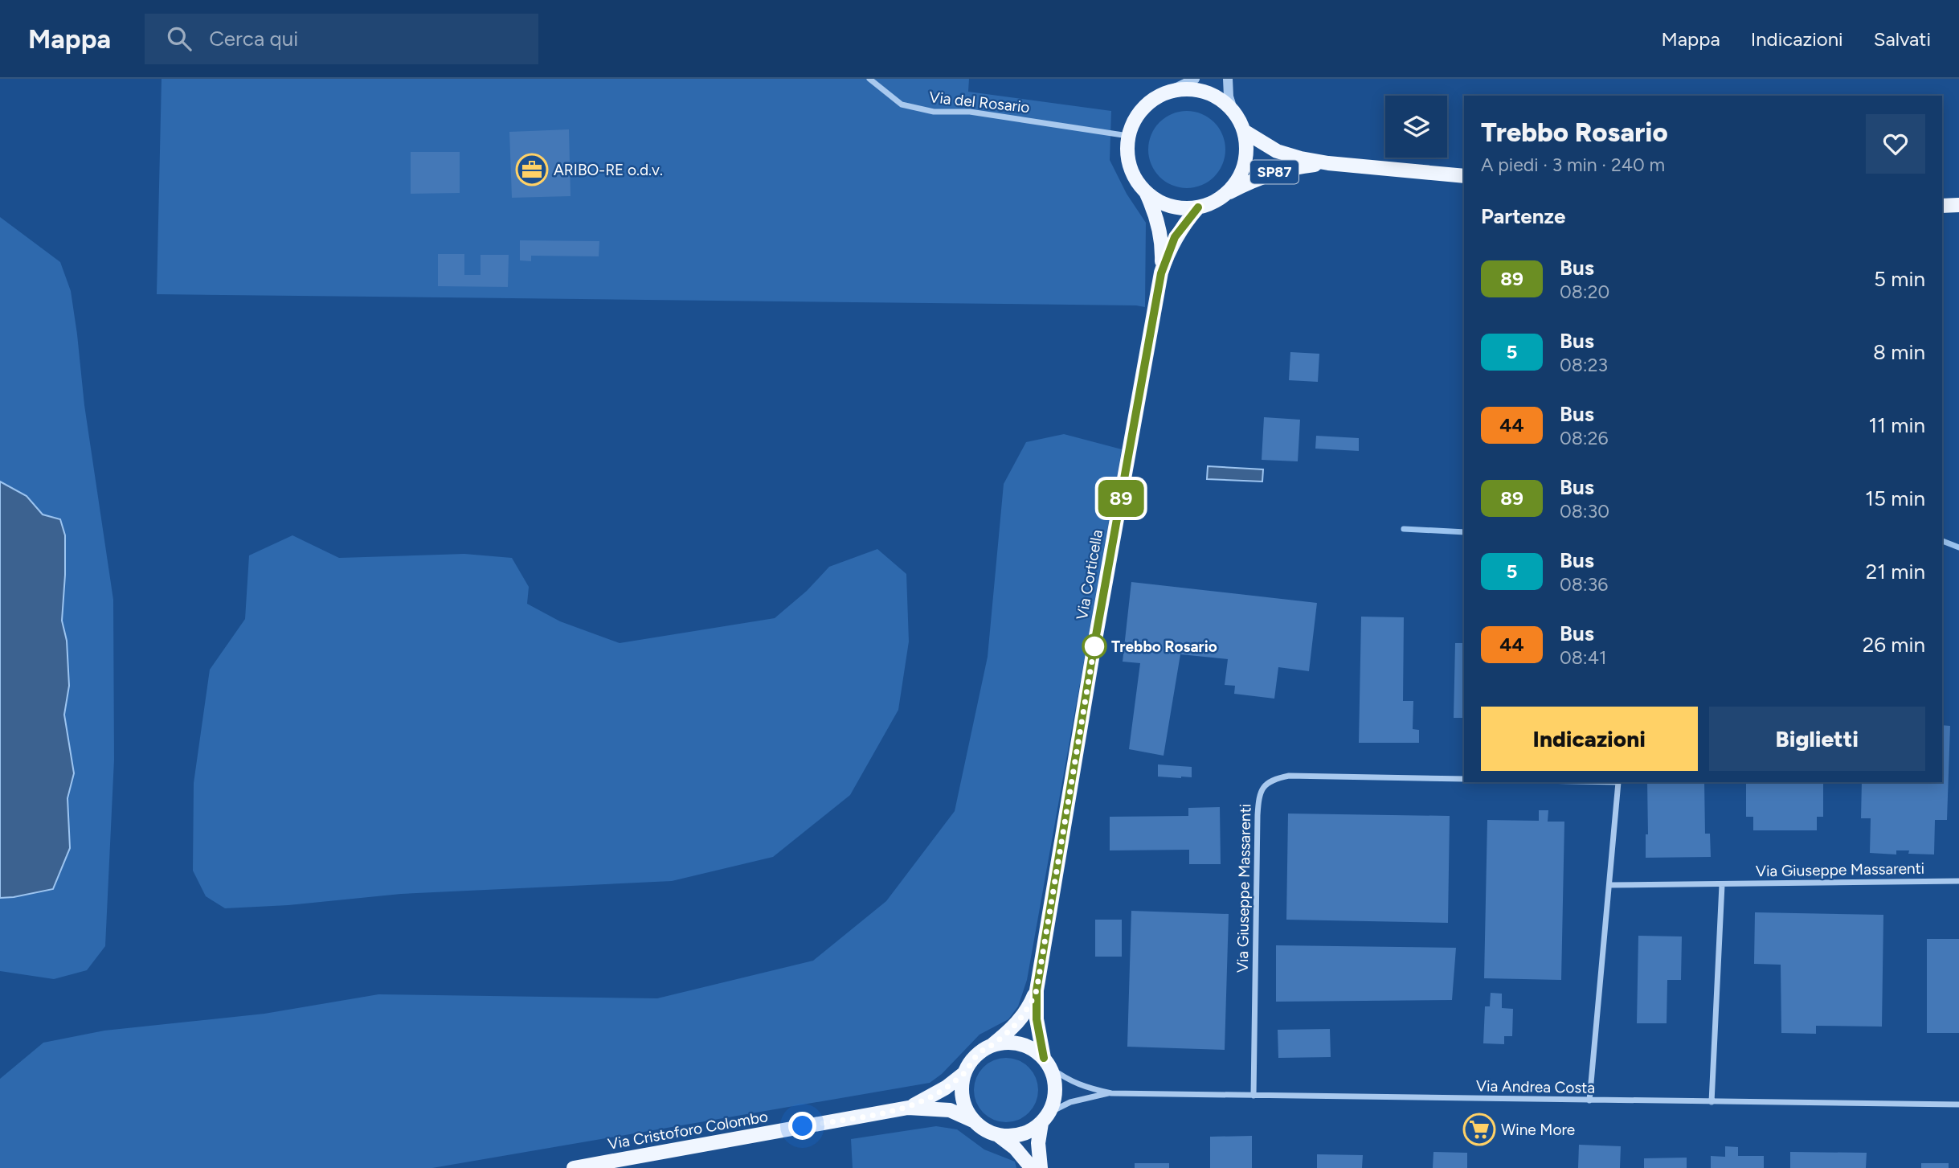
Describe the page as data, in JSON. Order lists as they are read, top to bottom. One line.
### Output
{"streets":{"main road":["SP87","Via Corticella","Via Cristoforo Colombo"],"street":["Via del Rosario","Via Giuseppe Massarenti","Via Andrea Costa"]},"crossings":[["Via del Rosario","SP87"],["Via del Rosario","Via Corticella"],["SP87","Via Corticella"],["Via Corticella","Via Andrea Costa"],["Via Corticella","Via Cristoforo Colombo"],["Via Giuseppe Massarenti","Via Andrea Costa"],["Via Andrea Costa","Via Cristoforo Colombo"]],"places":{"office":["ARIBO-RE o.d.v."],"other":["Trebbo Rosario"],"supermarket":["Wine More"]},"lines":["bus line 89"],"page":{"header":"Mappa","search":"Cerca qui","nav":["Mappa","Indicazioni","Salvati"],"on_map":"89","heading":[["Trebbo Rosario","A piedi · 3 min · 240 m"],"Partenze"],"list":[{"mark":"89","name":"Bus","note":"08:20","value":"5 min"},{"mark":"5","name":"Bus","note":"08:23","value":"8 min"},{"mark":"44","name":"Bus","note":"08:26","value":"11 min"},{"mark":"89","name":"Bus","note":"08:30","value":"15 min"},{"mark":"5","name":"Bus","note":"08:36","value":"21 min"},{"mark":"44","name":"Bus","note":"08:41","value":"26 min"}],"buttons":["Indicazioni","Biglietti"]}}
